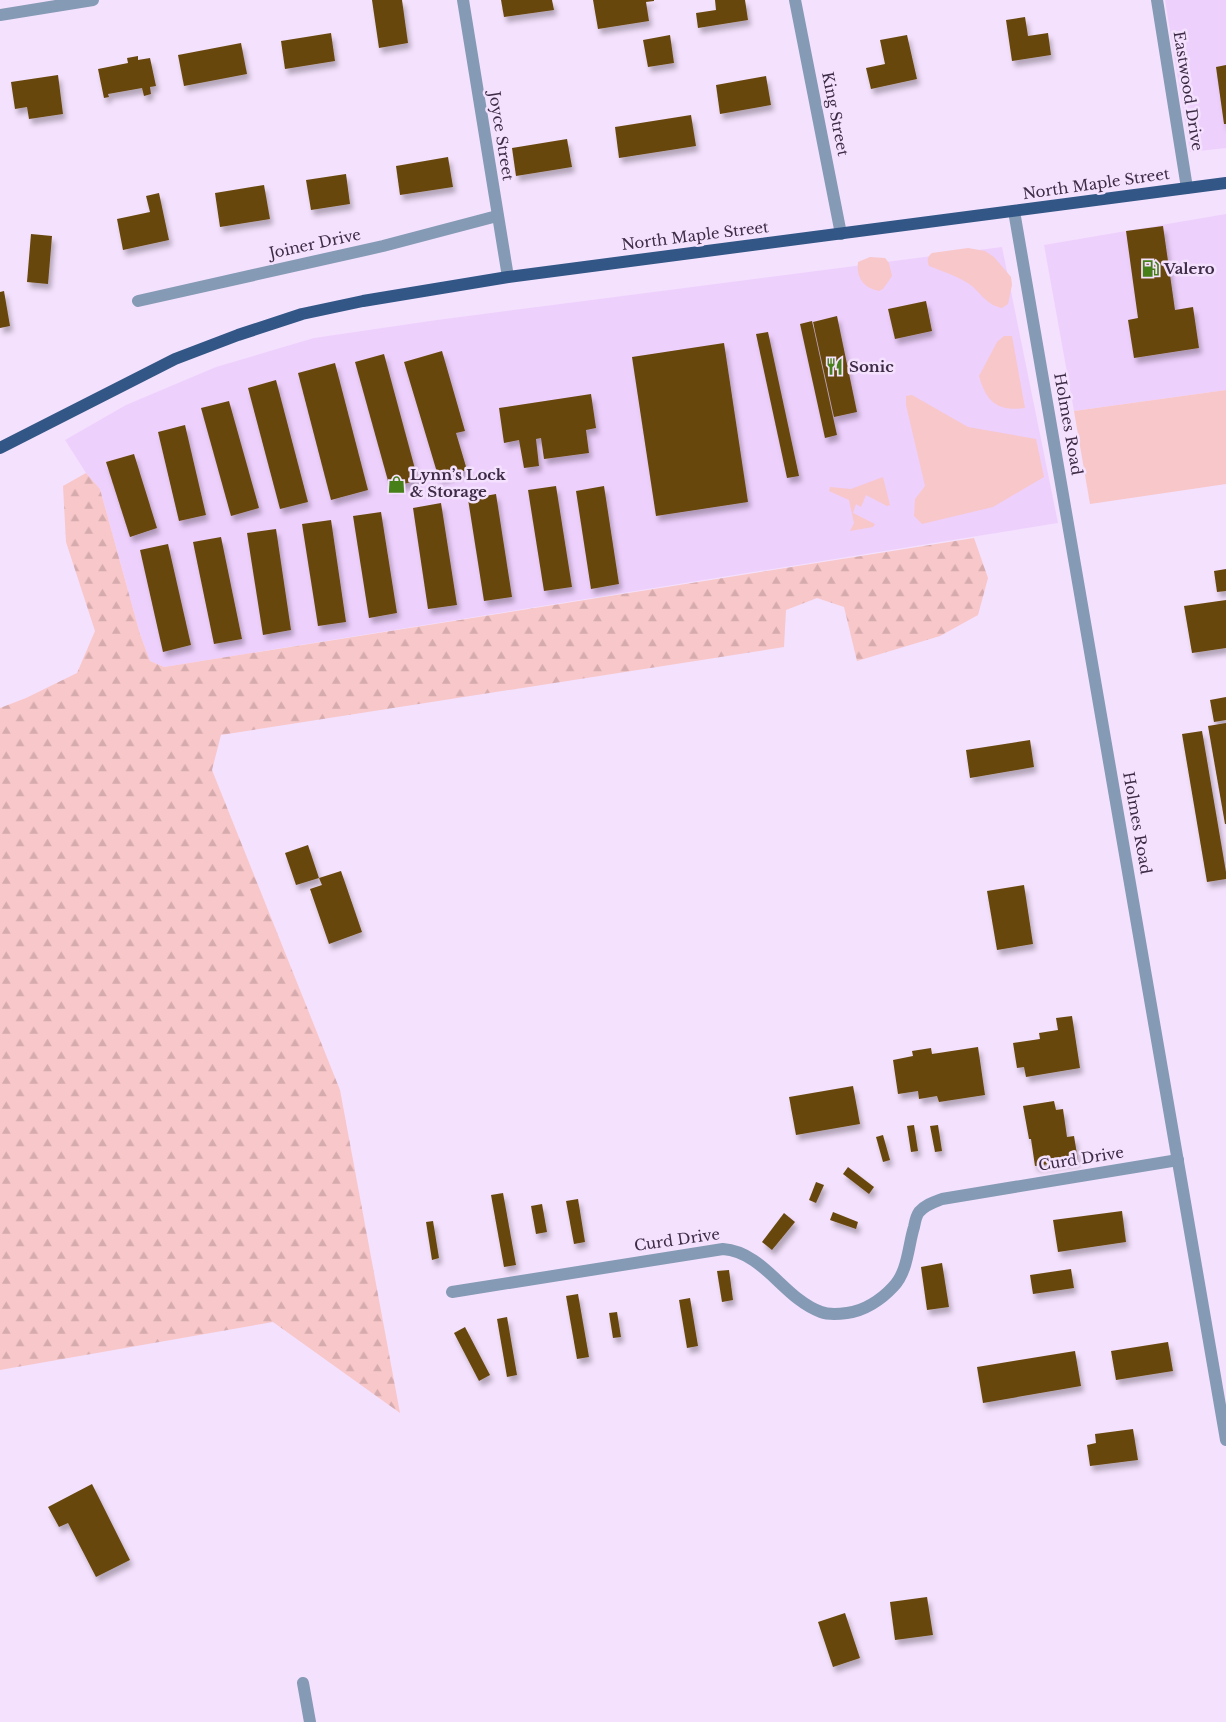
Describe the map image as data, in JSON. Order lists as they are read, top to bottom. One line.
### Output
{"streets":{"main road":["North Maple Street"],"street":["Eastwood Drive","King Street","Joyce Street","Joiner Drive","Holmes Road","Curd Drive"]},"crossings":[["Eastwood Drive","North Maple Street"],["King Street","North Maple Street"],["Joyce Street","North Maple Street"],["Joyce Street","Joiner Drive"],["North Maple Street","Holmes Road"],["Holmes Road","Curd Drive"]],"places":{"fuel station":["Valero"],"restaurant":["Sonic"],"shop":["Lynn’s Lock & Storage"]}}
